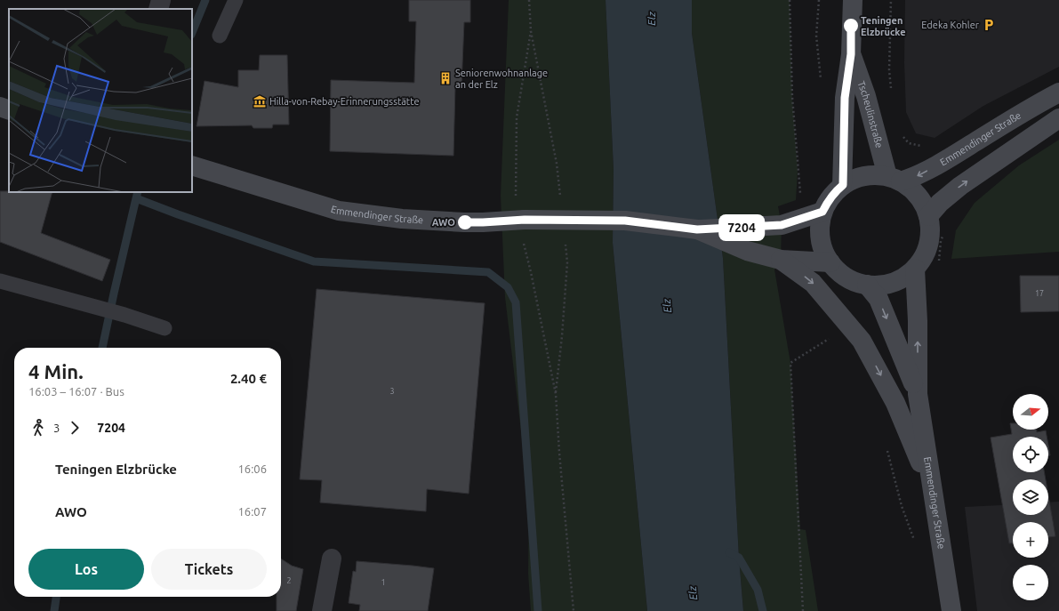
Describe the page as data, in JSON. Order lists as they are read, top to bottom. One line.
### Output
{"streets":{"main road":["Tscheulinstraße","Emmendinger Straße"]},"crossings":[["Tscheulinstraße","Emmendinger Straße"]],"water":["Elz"],"places":{"parking":["Edeka Kohler"],"other":["Teningen Elzbrücke","AWO"],"building":["Seniorenwohnanlage an der Elz"],"museum":["Hilla-von-Rebay-Erinnerungsstätte"]},"lines":["bus line 7204"],"house_numbers":["17","3","2","1"],"north":"right","page":{"on_map":"7204","heading":["4 Min.","16:03 – 16:07 · Bus","2.40 €"],"map_buttons":["+","−"],"legs":["3","7204"],"list":[{"name":"Teningen Elzbrücke","value":"16:06"},{"name":"AWO","value":"16:07"}],"buttons":["Los","Tickets"]}}
